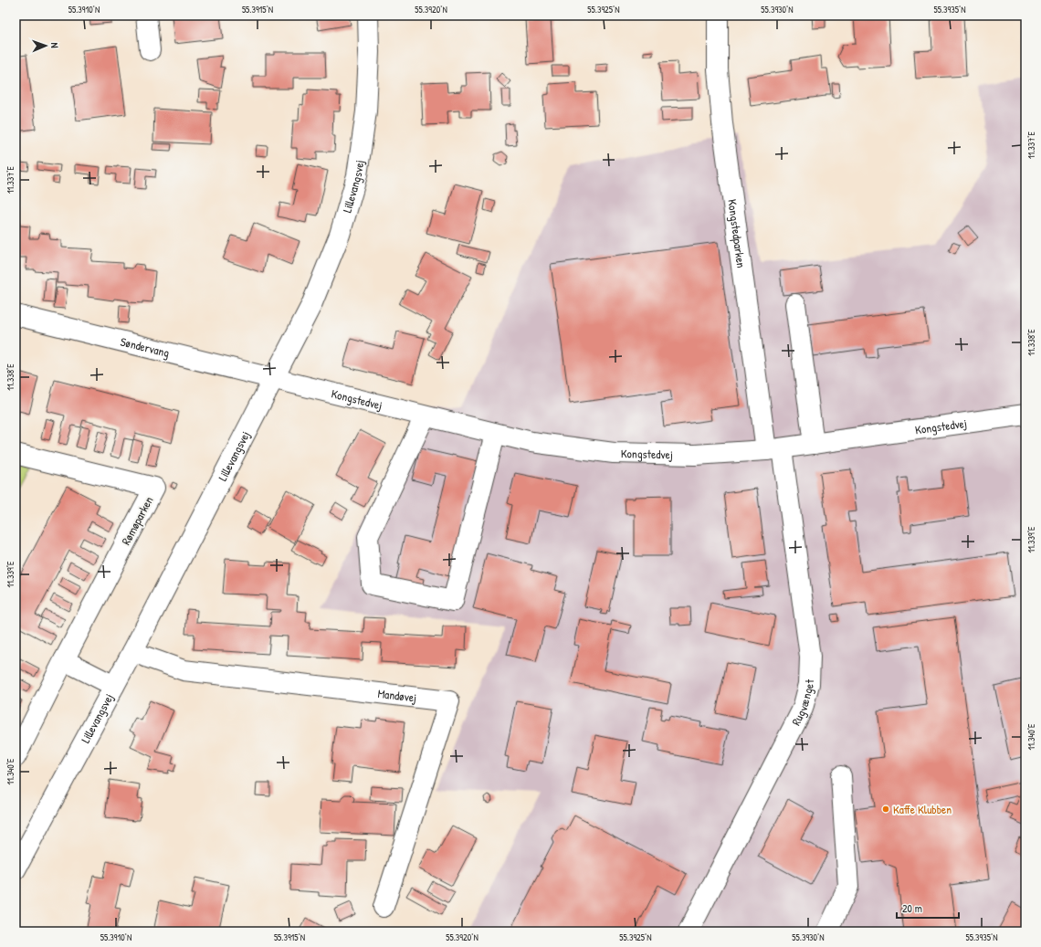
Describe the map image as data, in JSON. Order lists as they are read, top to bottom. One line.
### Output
{"streets":{"street":["Lillevangsvej","Kongstedparken","Søndervang","Kongstedvej","Rømøparken","Mandøvej","Rugvænget"]},"crossings":[["Lillevangsvej","Søndervang"],["Lillevangsvej","Kongstedvej"],["Lillevangsvej","Mandøvej"],["Kongstedparken","Kongstedvej"],["Kongstedparken","Rugvænget"],["Søndervang","Kongstedvej"],["Kongstedvej","Rugvænget"]],"places":["Kaffe Klubben"],"scale_bar":"20 m","north":"right","coordinates":["55.3910°N","55.3915°N","55.3920°N","55.3925°N","55.3930°N","55.3935°N","11.337°E","11.338°E","11.339°E","11.340°E"]}
